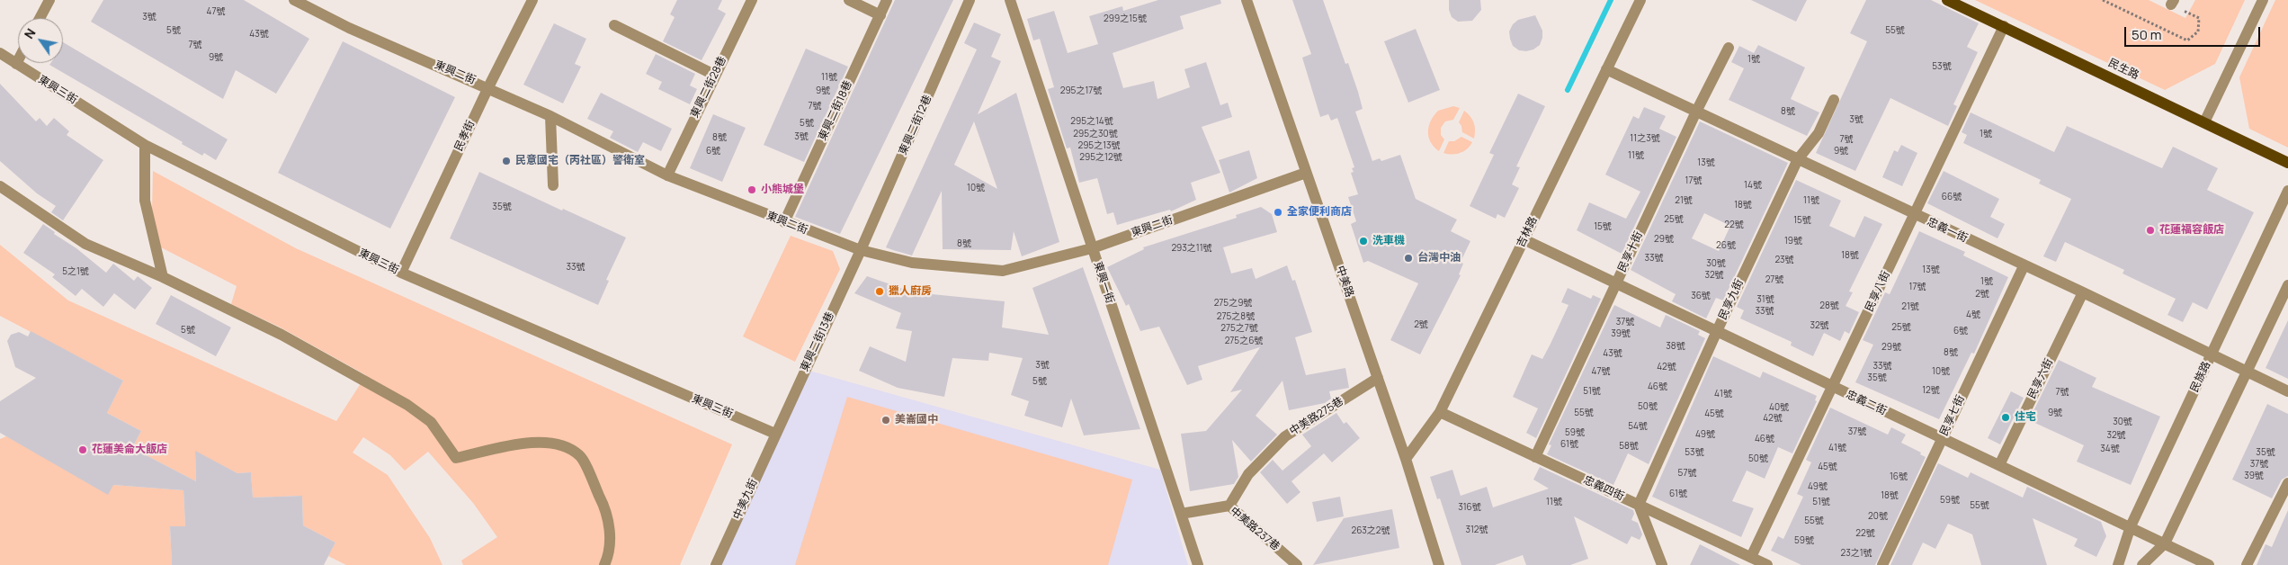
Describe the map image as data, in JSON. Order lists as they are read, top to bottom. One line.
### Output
{"streets":{"main road":["民生路"],"street":["東興二街","東興二街28巷","東興三街","東興二街18巷","東興二街12巷","民孝街","忠義一街","吉林路","民享十街","中美路","東興一街","民享八街","民享九街","東興二街13巷","民族路","民享六街","忠義二街","民享七街","中美路275巷","忠義四街","中美九街","中美路237巷"]},"crossings":[["民生路","民享八街"],["東興二街","東興二街28巷"],["東興二街","東興二街18巷"],["東興二街","東興二街12巷"],["東興二街","民孝街"],["東興二街","中美路"],["東興二街","東興一街"],["東興二街","東興二街13巷"],["東興三街","民孝街"],["東興三街","東興二街13巷"],["東興三街","中美九街"],["東興二街12巷","東興二街13巷"],["忠義一街","吉林路"],["忠義一街","民享十街"],["忠義一街","民享八街"],["忠義一街","民享九街"],["忠義一街","民族路"],["忠義一街","民享六街"],["忠義一街","民享七街"],["吉林路","中美路"],["吉林路","忠義二街"],["吉林路","忠義四街"],["民享十街","忠義二街"],["民享十街","忠義四街"],["中美路","中美路275巷"],["東興一街","中美路237巷"],["民享八街","忠義二街"],["民享八街","忠義四街"],["民享九街","忠義二街"],["民享九街","忠義四街"],["東興二街13巷","中美九街"],["民族路","忠義二街"],["民享六街","忠義二街"],["忠義二街","民享七街"],["中美路275巷","中美路237巷"]],"places":["民意國宅（丙社區）警衛室","小熊城堡","全家便利商店","花蓮福容飯店","洗車機","台灣中油","獵人廚房","住宅","美崙國中","花蓮美侖大飯店"],"house_numbers":["47號","3號","299之15號","5號","55號","43號","7號","9號","1號","53號","11號","9號","295之17號","7號","8號","3號","295之14號","5號","295之30號","1號","3號","8號","11之3號","7號","295之13號","6號","9號","11號","295之12號","13號","17號","14號","10號","66號","21號","11號","18號","35號","25號","15號","22號","15號","29號","19號","8號","26號","293之11號","18號","33號","23號","30號","33號","13號","5之1號","32號","27號","1號","17號","2號","36號","31號","275之9號","28號","21號","33號","4號","275之8號","37號","2號","32號","25號","275之7號","5號","6號","39號","275之6號","38號","29號","8號","43號","3號","33號","42號","47號","10號","35號","5號","46號","12號","51號","7號","41號","50號","40號","55號","9號","45號","42號","30號","54號","37號","59號","49號","32號","46號","61號","58號","41號","34號","53號","35號","50號","37號","45號","57號","39號","16號","49號","61號","18號","59號","11號","51號","55號","316號","20號","55號","312號","263之2號","22號","59號","23之1號"],"scale_bar":"50 m","north":"top left"}
